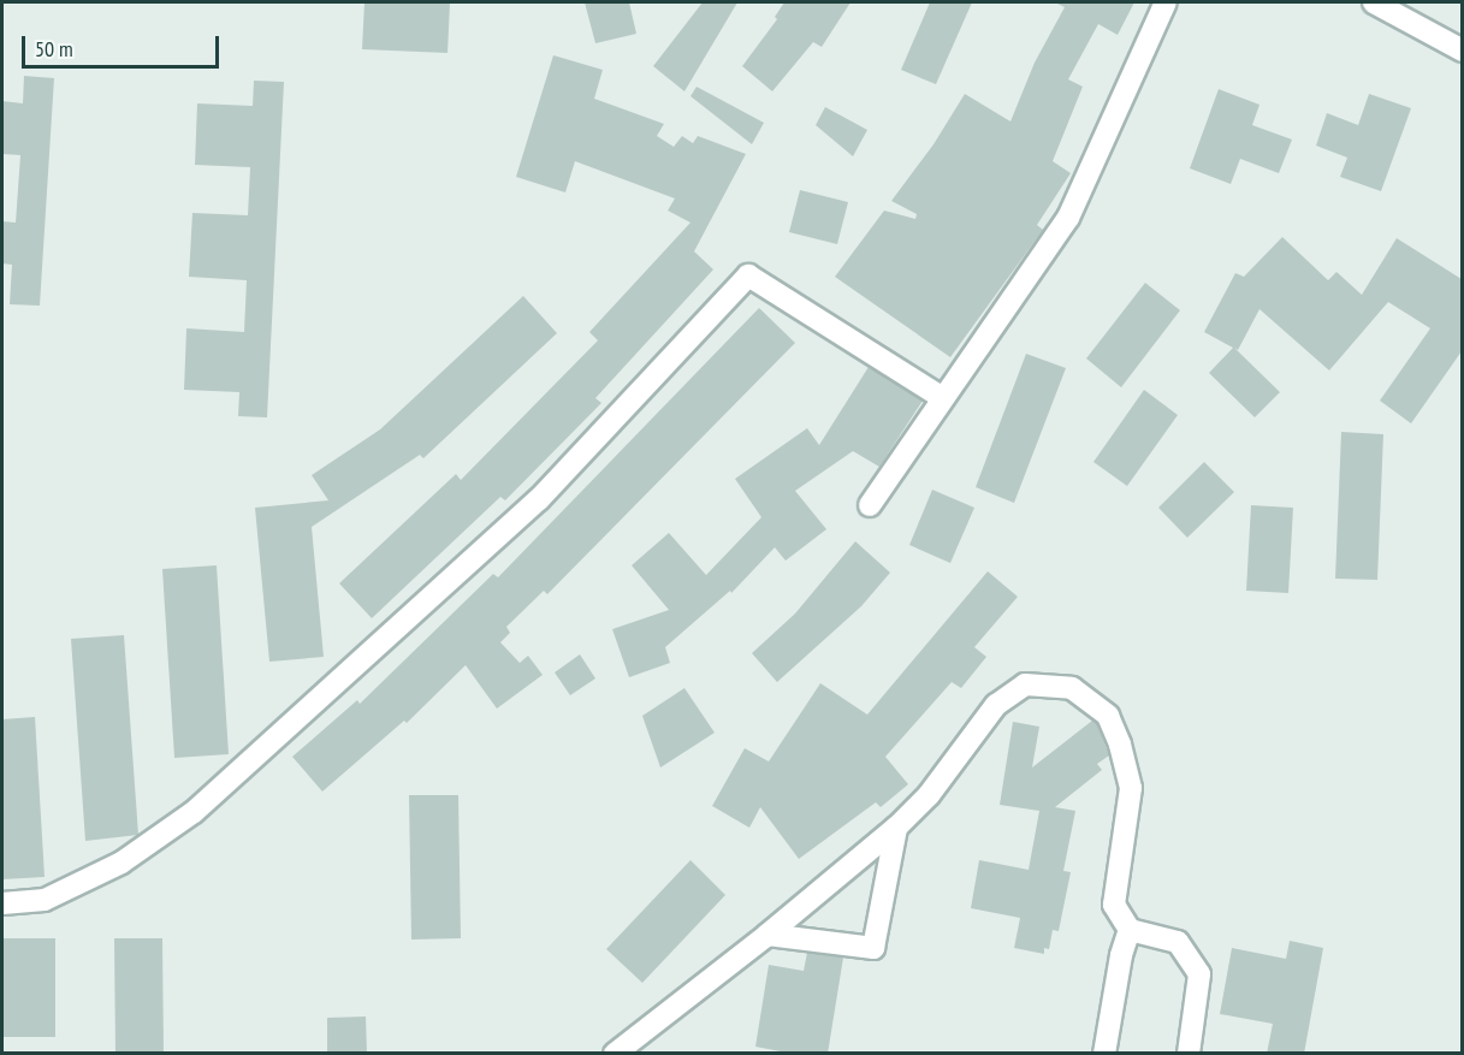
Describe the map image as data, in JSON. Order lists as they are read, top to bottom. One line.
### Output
{"scale_bar":"50 m"}
